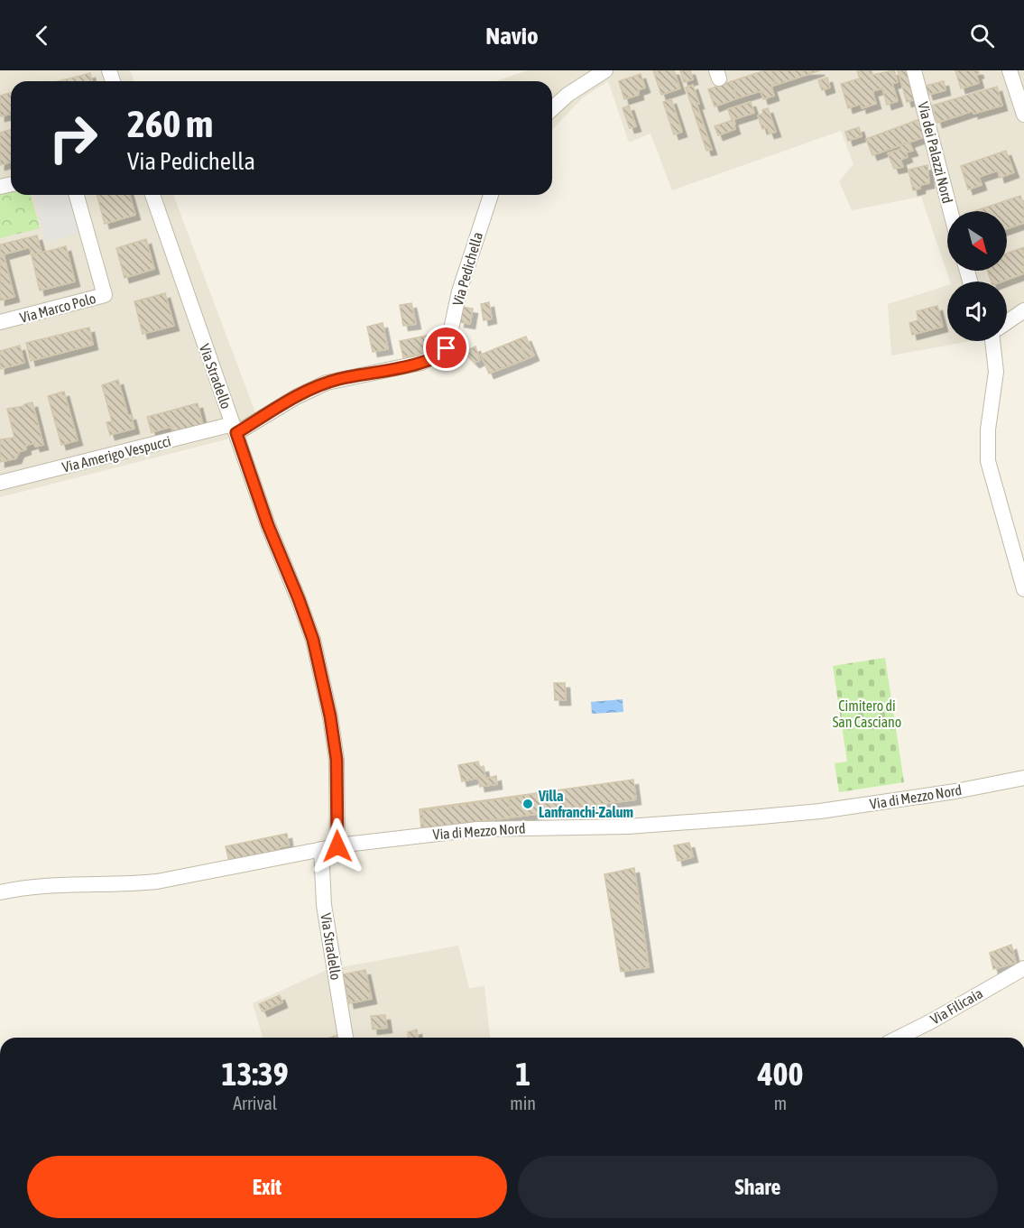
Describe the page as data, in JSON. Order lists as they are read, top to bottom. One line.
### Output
{"streets":{"street":["Via dei Palazzi Nord","Via Pedichella","Via Marco Polo","Via Stradello","Via Amerigo Vespucci","Via di Mezzo Nord","Via Filicaia"]},"crossings":[["Via Pedichella","Via Stradello"],["Via Pedichella","Via Amerigo Vespucci"],["Via Stradello","Via Amerigo Vespucci"],["Via Stradello","Via di Mezzo Nord"]],"parks":["Cimitero di San Casciano"],"places":["Villa Lanfranchi-Zalum"],"north":"bottom right","page":{"header":"Navio","turn":["260 m","Via Pedichella"],"eta":["13:39","Arrival","1","min","400","m"],"buttons":["Exit","Share"]}}
